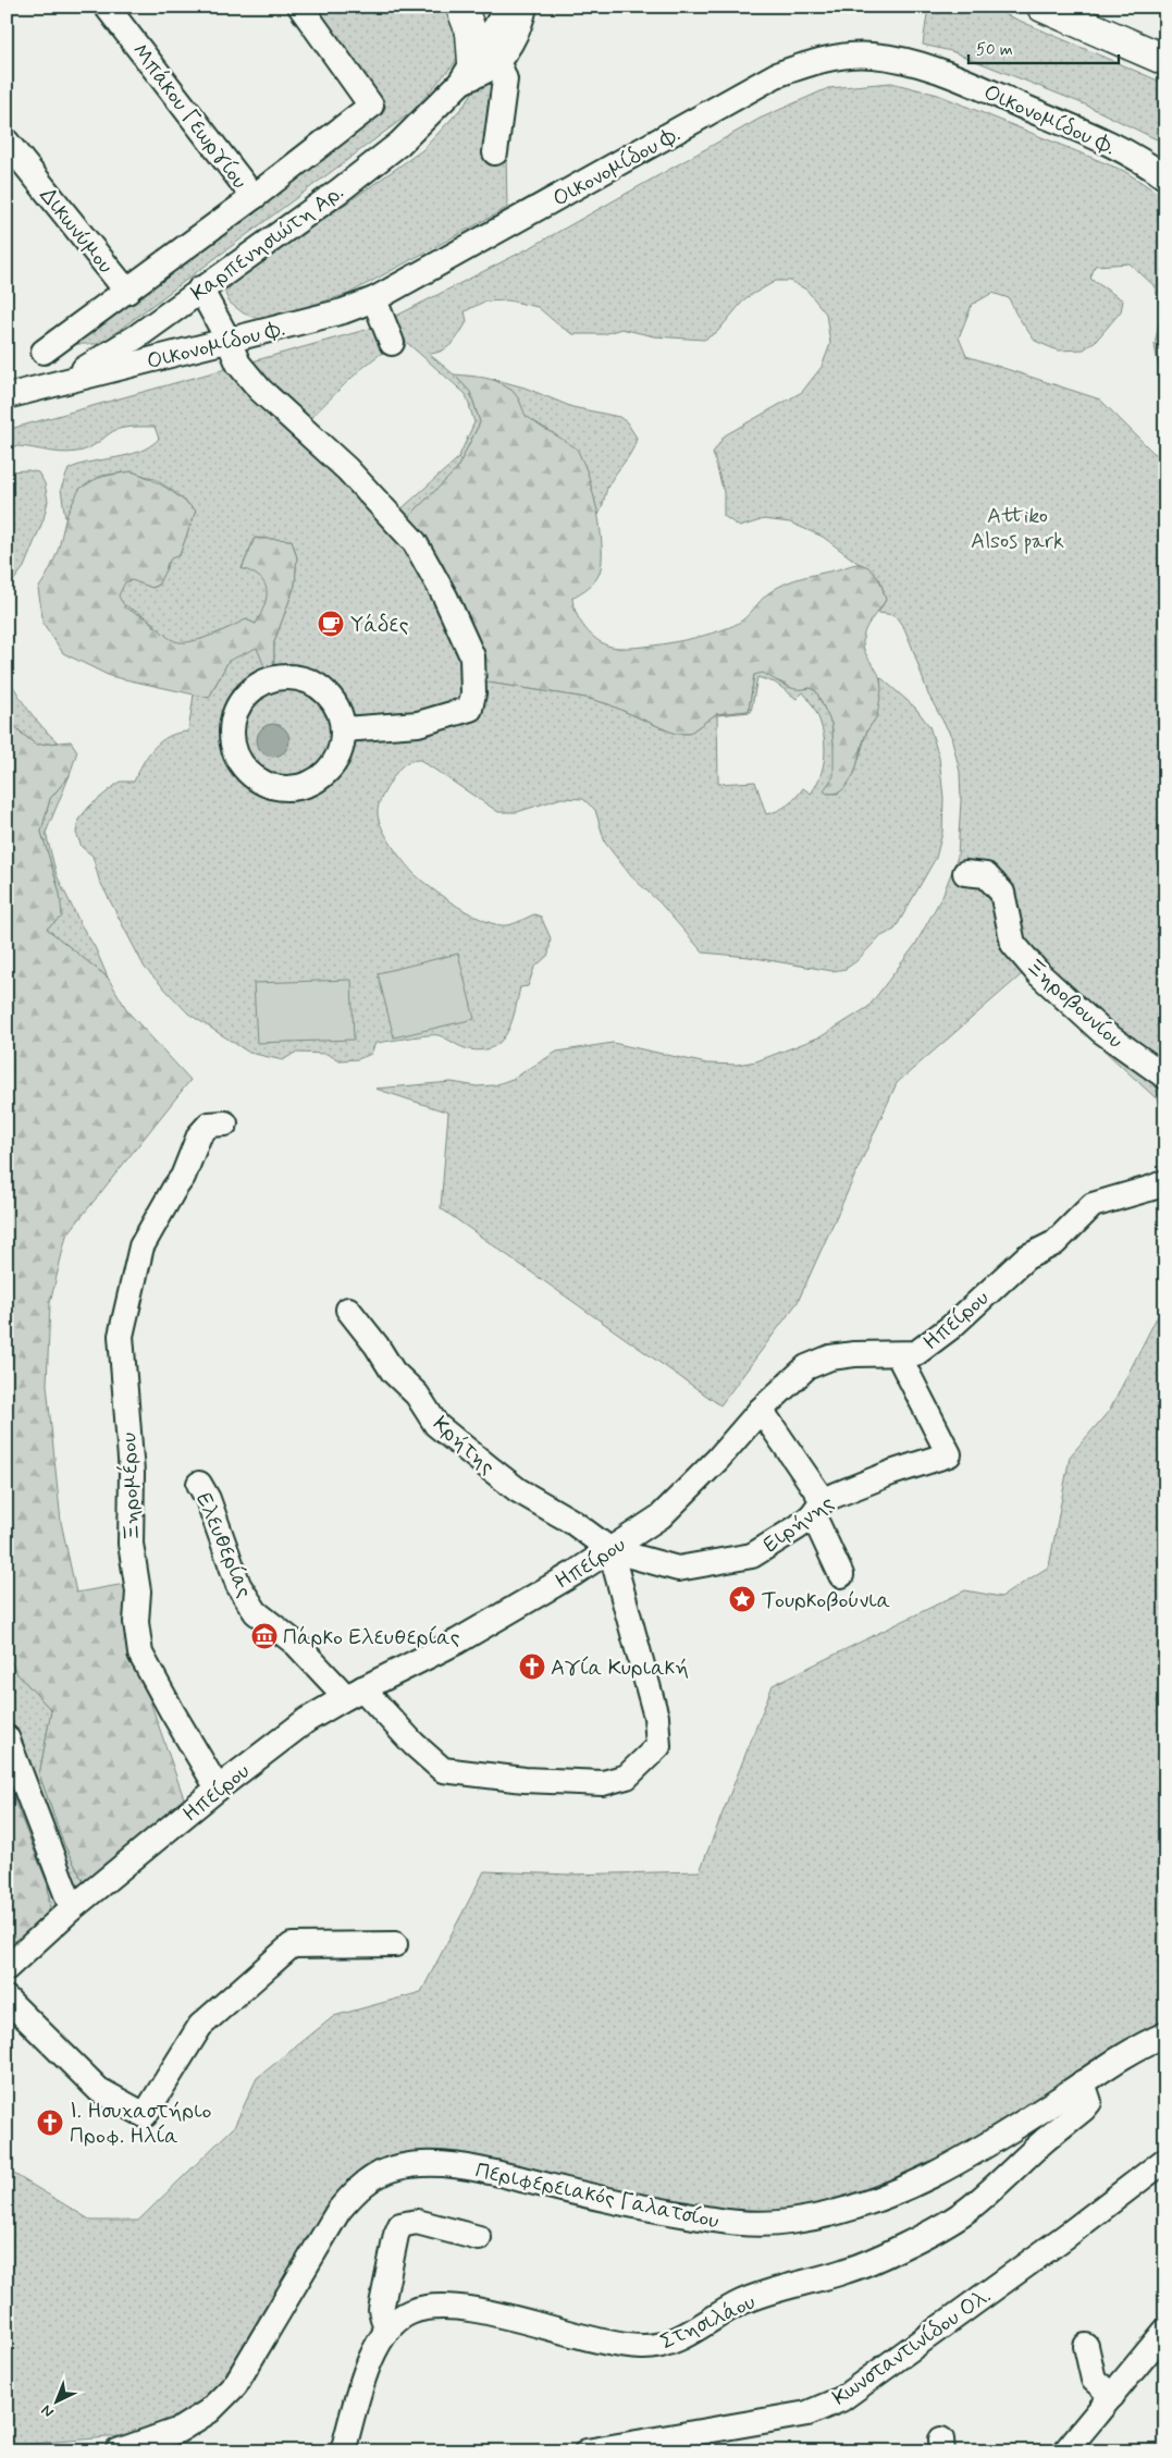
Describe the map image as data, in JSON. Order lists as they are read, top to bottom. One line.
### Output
{"streets":{"street":["Μπάκου Γεωργίου","Οικονομίδου Φ.","Δικωνύμου","Καρπενησιώτη Αρ.","Ξηροβουνίου","Ηπείρου","Κρήτης","Ξηρομέρου","Ειρήνης","Ελευθερίας","Περιφερειακός Γαλατσίου","Στησιλάου","Κωνσταντινίδου Ολ."]},"crossings":[["Μπάκου Γεωργίου","Καρπενησιώτη Αρ."],["Οικονομίδου Φ.","Καρπενησιώτη Αρ."],["Δικωνύμου","Καρπενησιώτη Αρ."],["Ηπείρου","Κρήτης"],["Ηπείρου","Ξηρομέρου"],["Ηπείρου","Ειρήνης"],["Ηπείρου","Ελευθερίας"],["Κρήτης","Ειρήνης"],["Κρήτης","Ελευθερίας"],["Ειρήνης","Ελευθερίας"],["Περιφερειακός Γαλατσίου","Στησιλάου"]],"parks":["Attiko Alsos park"],"places":{"cafe":["Υάδες"],"place":["Τουρκοβούνια"],"museum":["Πάρκο Ελευθερίας"],"church":["Αγία Κυριακή","Ι. Ησυχαστήριο Προφ. Ηλία"]},"scale_bar":"50 m","north":"bottom left"}
